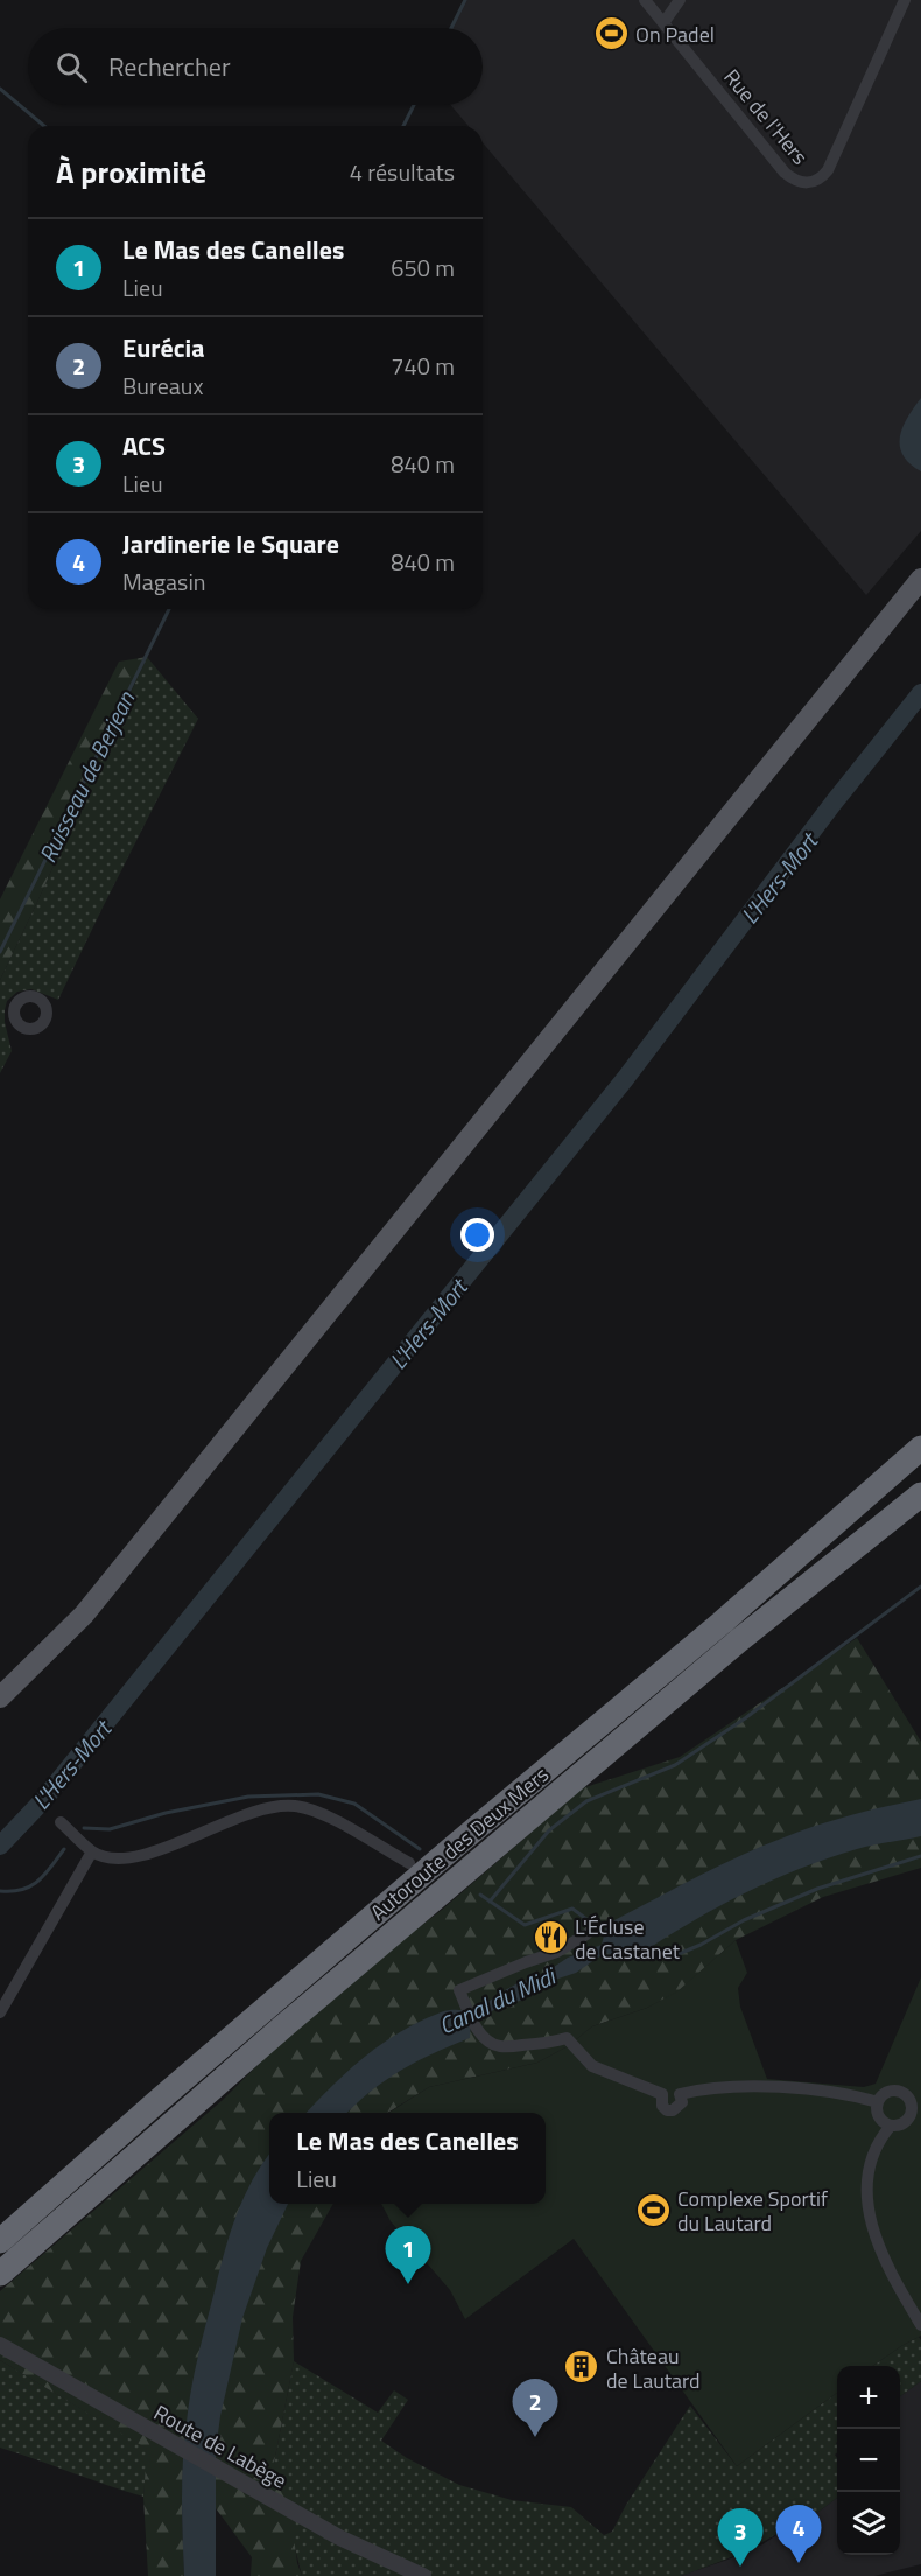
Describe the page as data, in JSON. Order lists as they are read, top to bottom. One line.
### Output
{"streets":{"highway":["Autoroute des Deux Mers"],"street":["Rue de l'Hers","Route de Labège"]},"water":["Ruisseau de Berjean","L'Hers-Mort","Canal du Midi"],"places":{"sports":["On Padel","Complexe Sportif du Lautard"],"restaurant":["L'Écluse de Castanet"],"building":["Château de Lautard"]},"page":{"search":"Rechercher","heading":["À proximité","4 résultats"],"list":[{"mark":"1","name":"Le Mas des Canelles","note":"Lieu","value":"650 m"},{"mark":"2","name":"Eurécia","note":"Bureaux","value":"740 m"},{"mark":"3","name":"ACS","note":"Lieu","value":"840 m"},{"mark":"4","name":"Jardinerie le Square","note":"Magasin","value":"840 m"}],"popup":["Le Mas des Canelles","Lieu"],"pins":["1","2","4","3"],"map_buttons":["+","−"]}}
